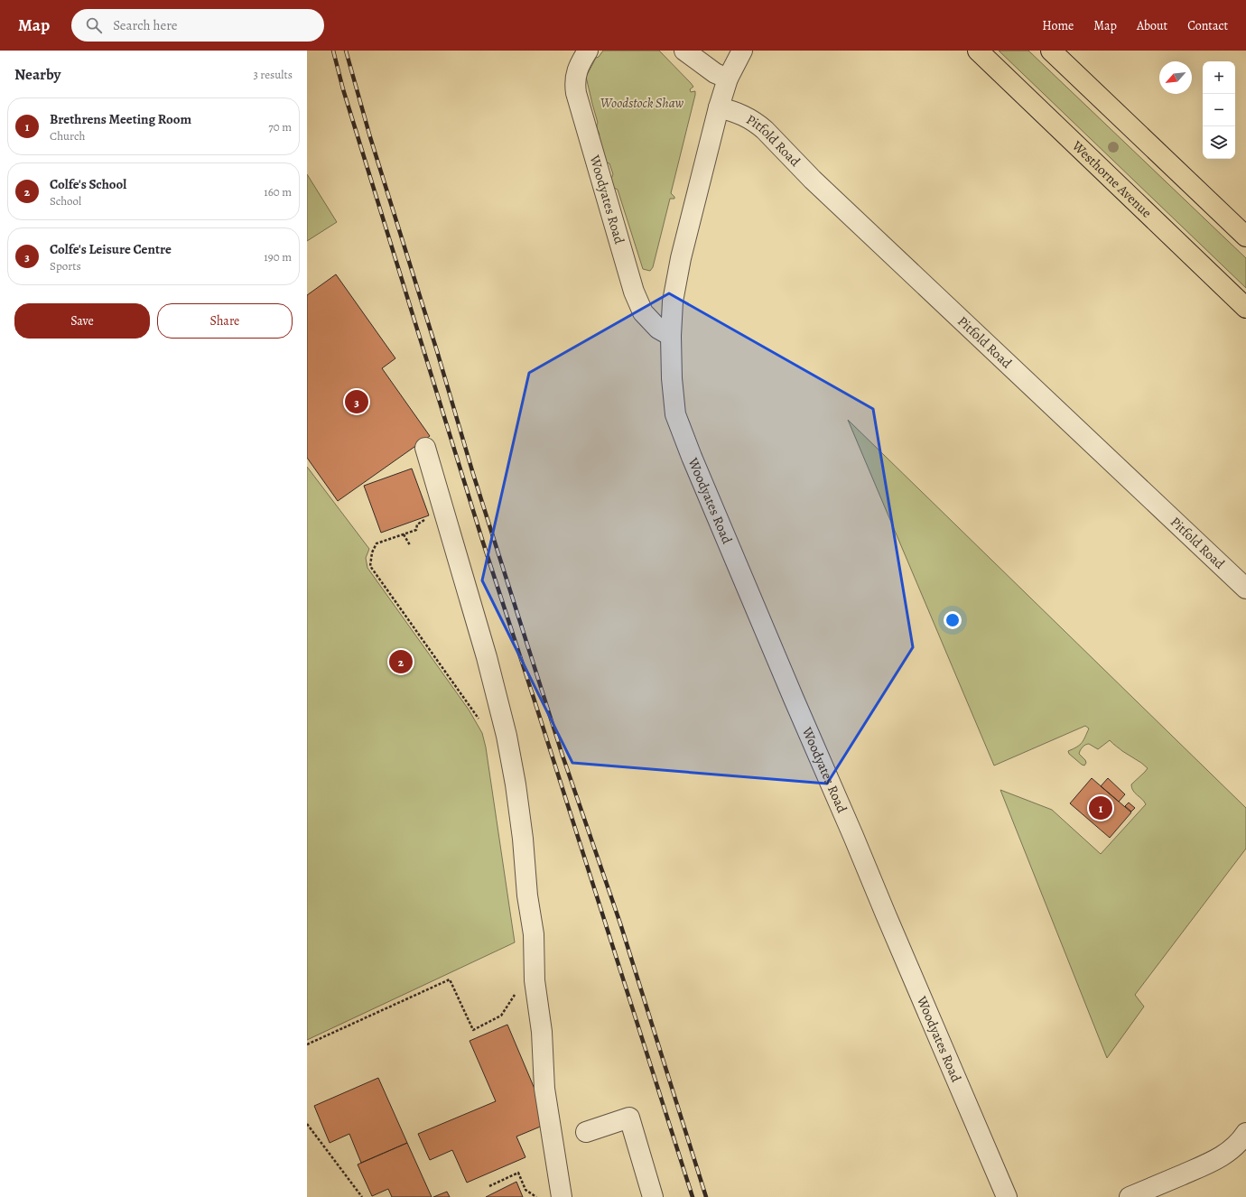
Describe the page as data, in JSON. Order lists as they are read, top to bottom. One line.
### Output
{"streets":{"highway":["Westhorne Avenue"],"street":["Pitfold Road","Woodyates Road"]},"crossings":[["Pitfold Road","Woodyates Road"]],"parks":["Woodstock Shaw"],"north":"bottom left","page":{"header":"Map","search":"Search here","nav":["Home","Map","About","Contact"],"heading":["Nearby","3 results"],"map_buttons":["+","−"],"list":[{"mark":"1","name":"Brethrens Meeting Room","note":"Church","value":"70 m"},{"mark":"2","name":"Colfe's School","note":"School","value":"160 m"},{"mark":"3","name":"Colfe's Leisure Centre","note":"Sports","value":"190 m"}],"buttons":["Save","Share"],"pins":["3","2","1"]}}
